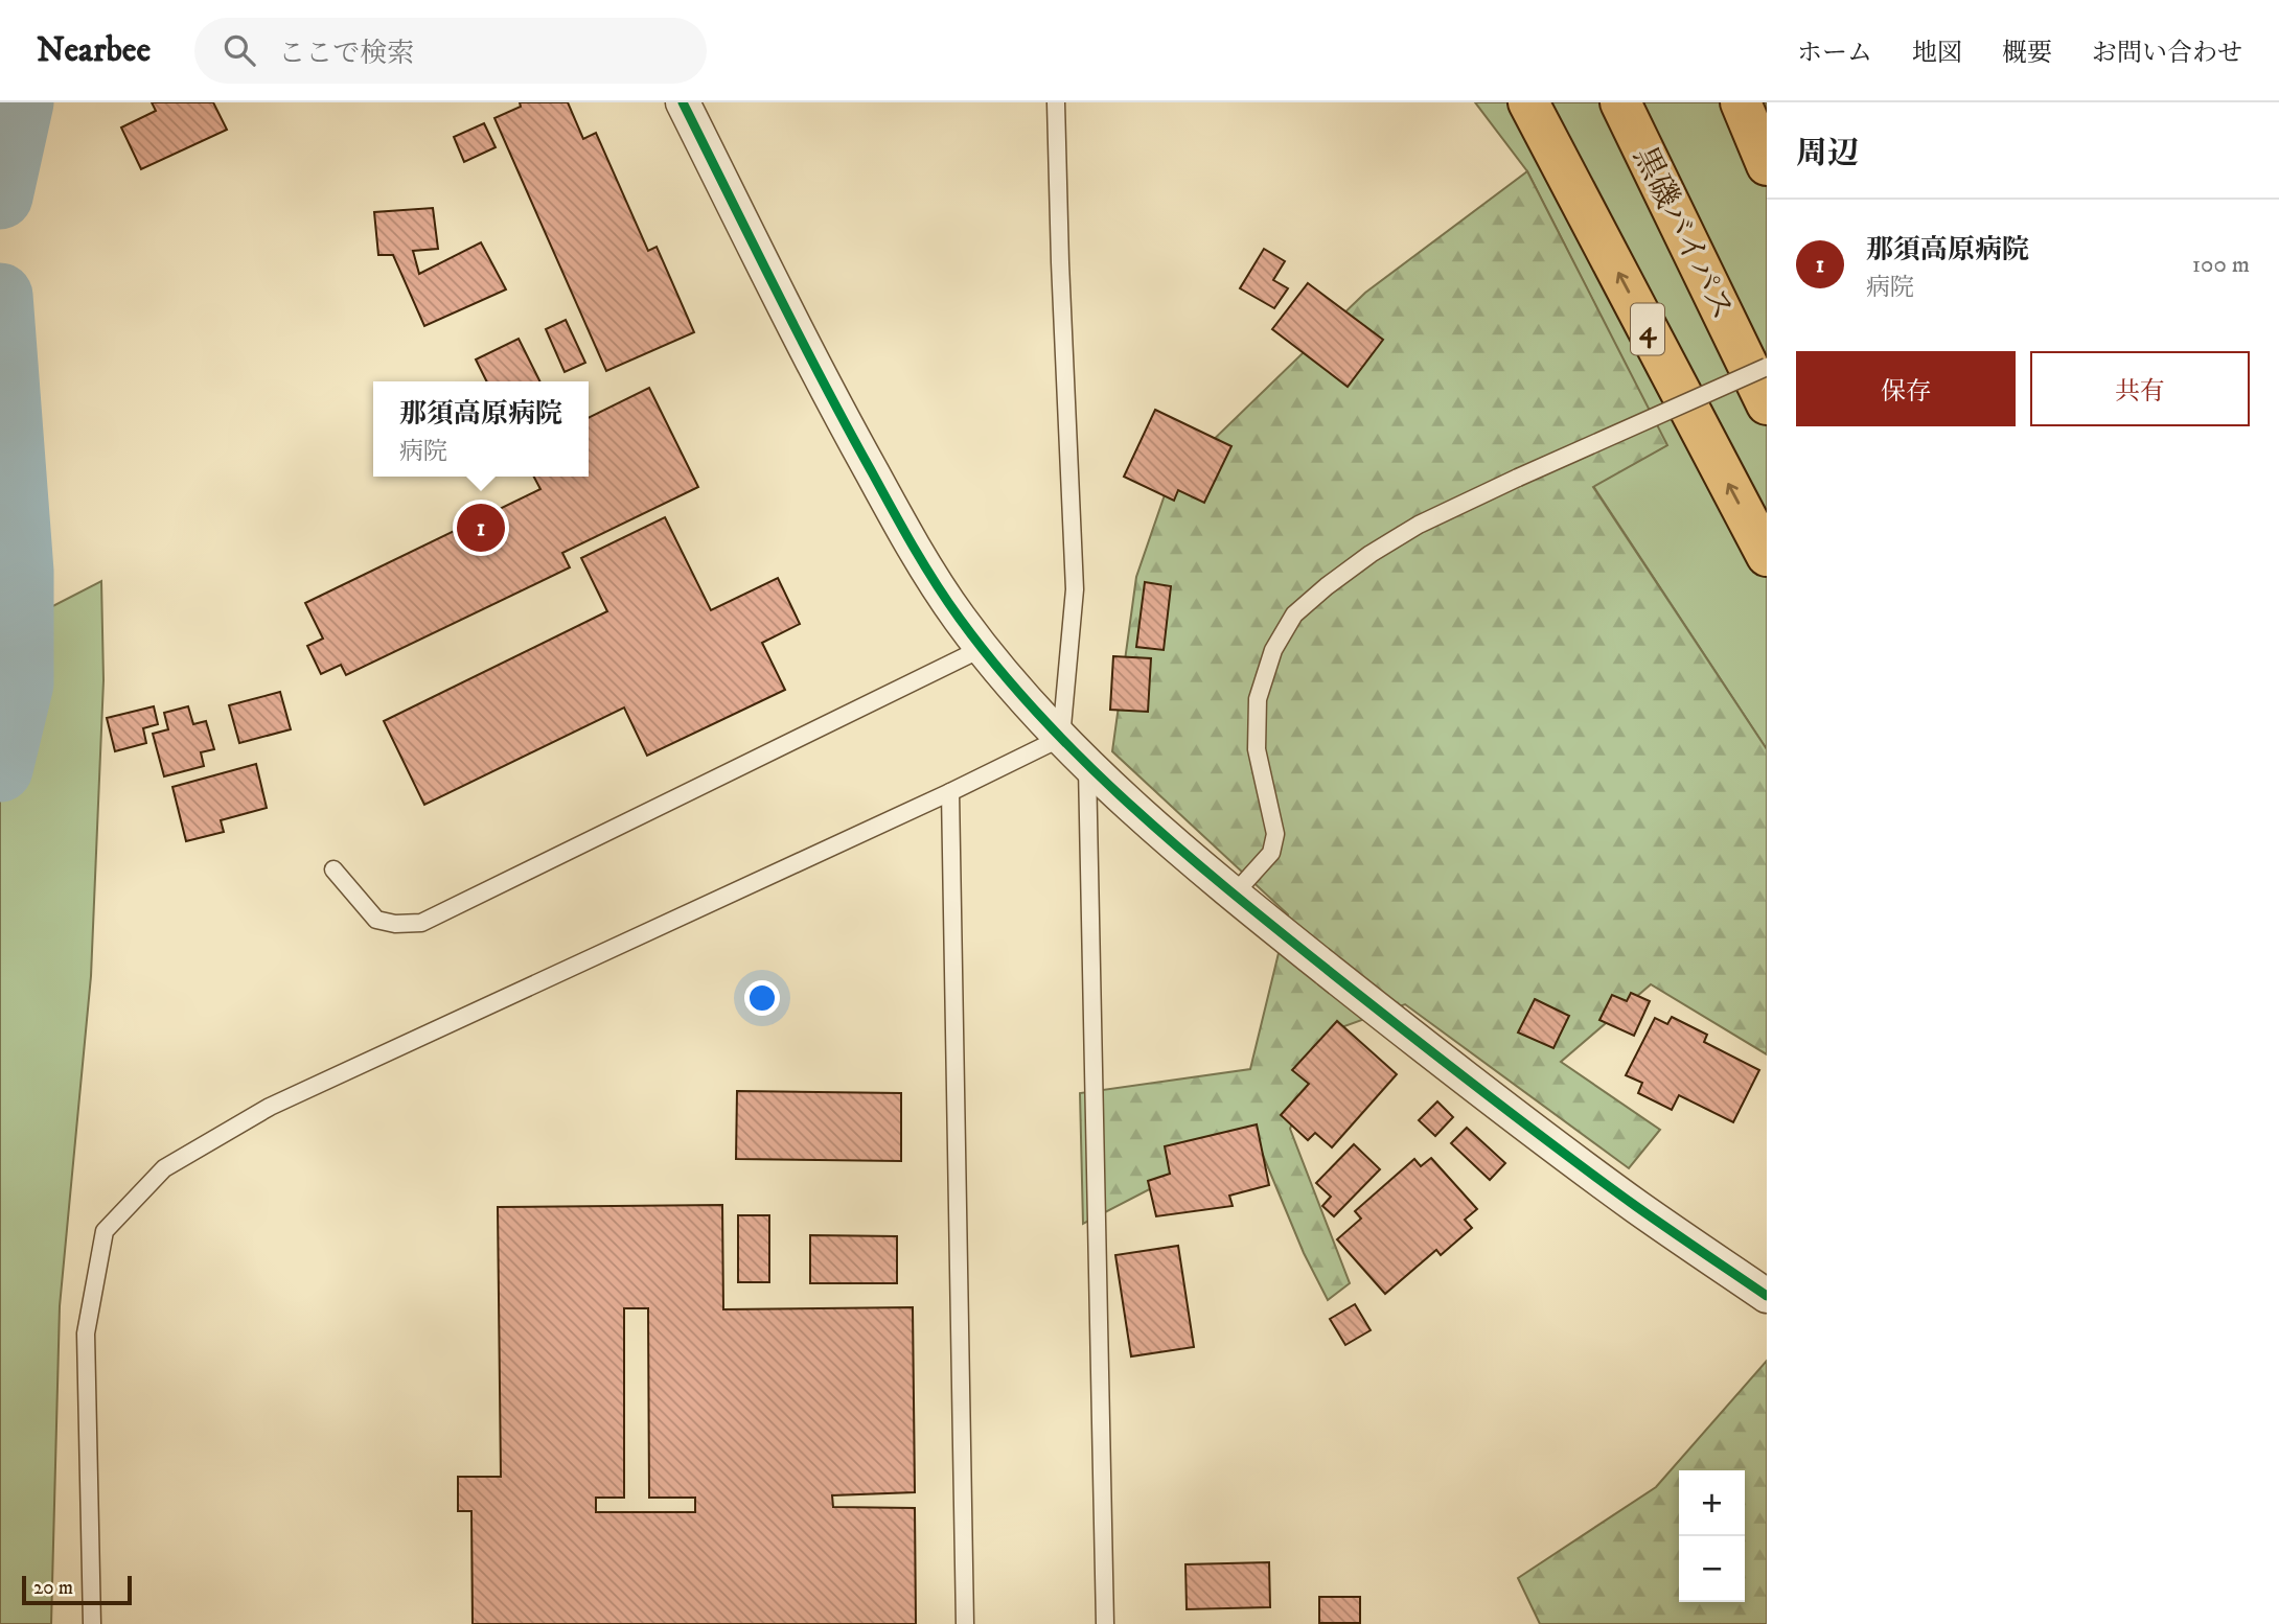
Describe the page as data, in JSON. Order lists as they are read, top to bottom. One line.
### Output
{"streets":{"highway":["黒磯バイパス","4"]},"scale_bar":"20 m","page":{"header":"Nearbee","search":"ここで検索","nav":["ホーム","地図","概要","お問い合わせ"],"heading":"周辺","list":[{"mark":"1","name":"那須高原病院","note":"病院","value":"100 m"}],"buttons":["保存","共有"],"popup":["那須高原病院","病院"],"pins":"1","map_buttons":["+","−"],"scale":"20 m"}}
